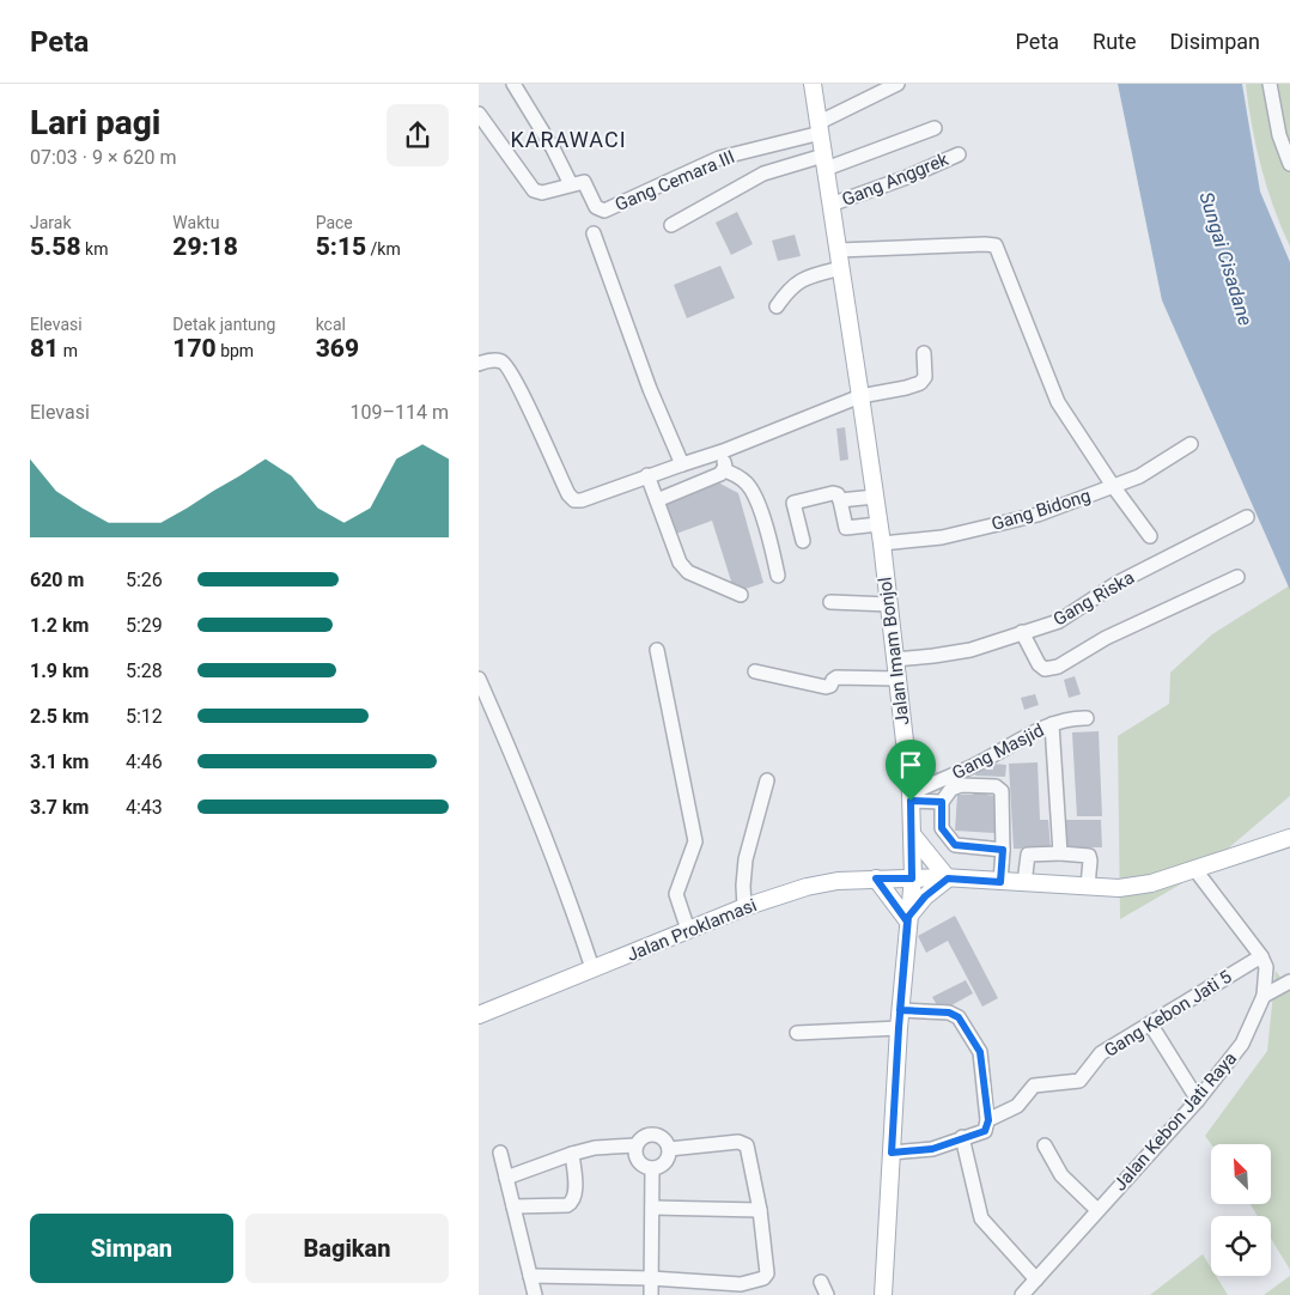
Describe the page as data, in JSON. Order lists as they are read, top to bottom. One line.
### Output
{"streets":{"main road":["Jalan Imam Bonjol","Jalan Proklamasi"],"street":["Gang Anggrek","Gang Cemara III","Gang Bidong","Gang Riska","Gang Masjid","Gang Kebon Jati 5","Jalan Kebon Jati Raya"]},"crossings":[["Gang Anggrek","Jalan Imam Bonjol"],["Gang Cemara III","Jalan Imam Bonjol"],["Gang Bidong","Jalan Imam Bonjol"],["Gang Riska","Jalan Imam Bonjol"],["Jalan Imam Bonjol","Gang Masjid"],["Jalan Imam Bonjol","Jalan Proklamasi"],["Gang Kebon Jati 5","Jalan Kebon Jati Raya"]],"districts":["KARAWACI"],"water":["Sungai Cisadane"],"north":"top left","page":{"header":"Peta","nav":["Peta","Rute","Disimpan"],"heading":["Lari pagi","07:03 · 9 × 620 m"],"stats":[["Jarak","5.58 km"],["Waktu","29:18"],["Pace","5:15 /km"],["Elevasi","81 m"],["Detak jantung","170 bpm"],["kcal","369"]],"chart":["Elevasi","109–114 m"],"list":[{"name":"620 m","note":"5:26"},{"name":"1.2 km","note":"5:29"},{"name":"1.9 km","note":"5:28"},{"name":"2.5 km","note":"5:12"},{"name":"3.1 km","note":"4:46"},{"name":"3.7 km","note":"4:43"}],"buttons":["Simpan","Bagikan"]}}
